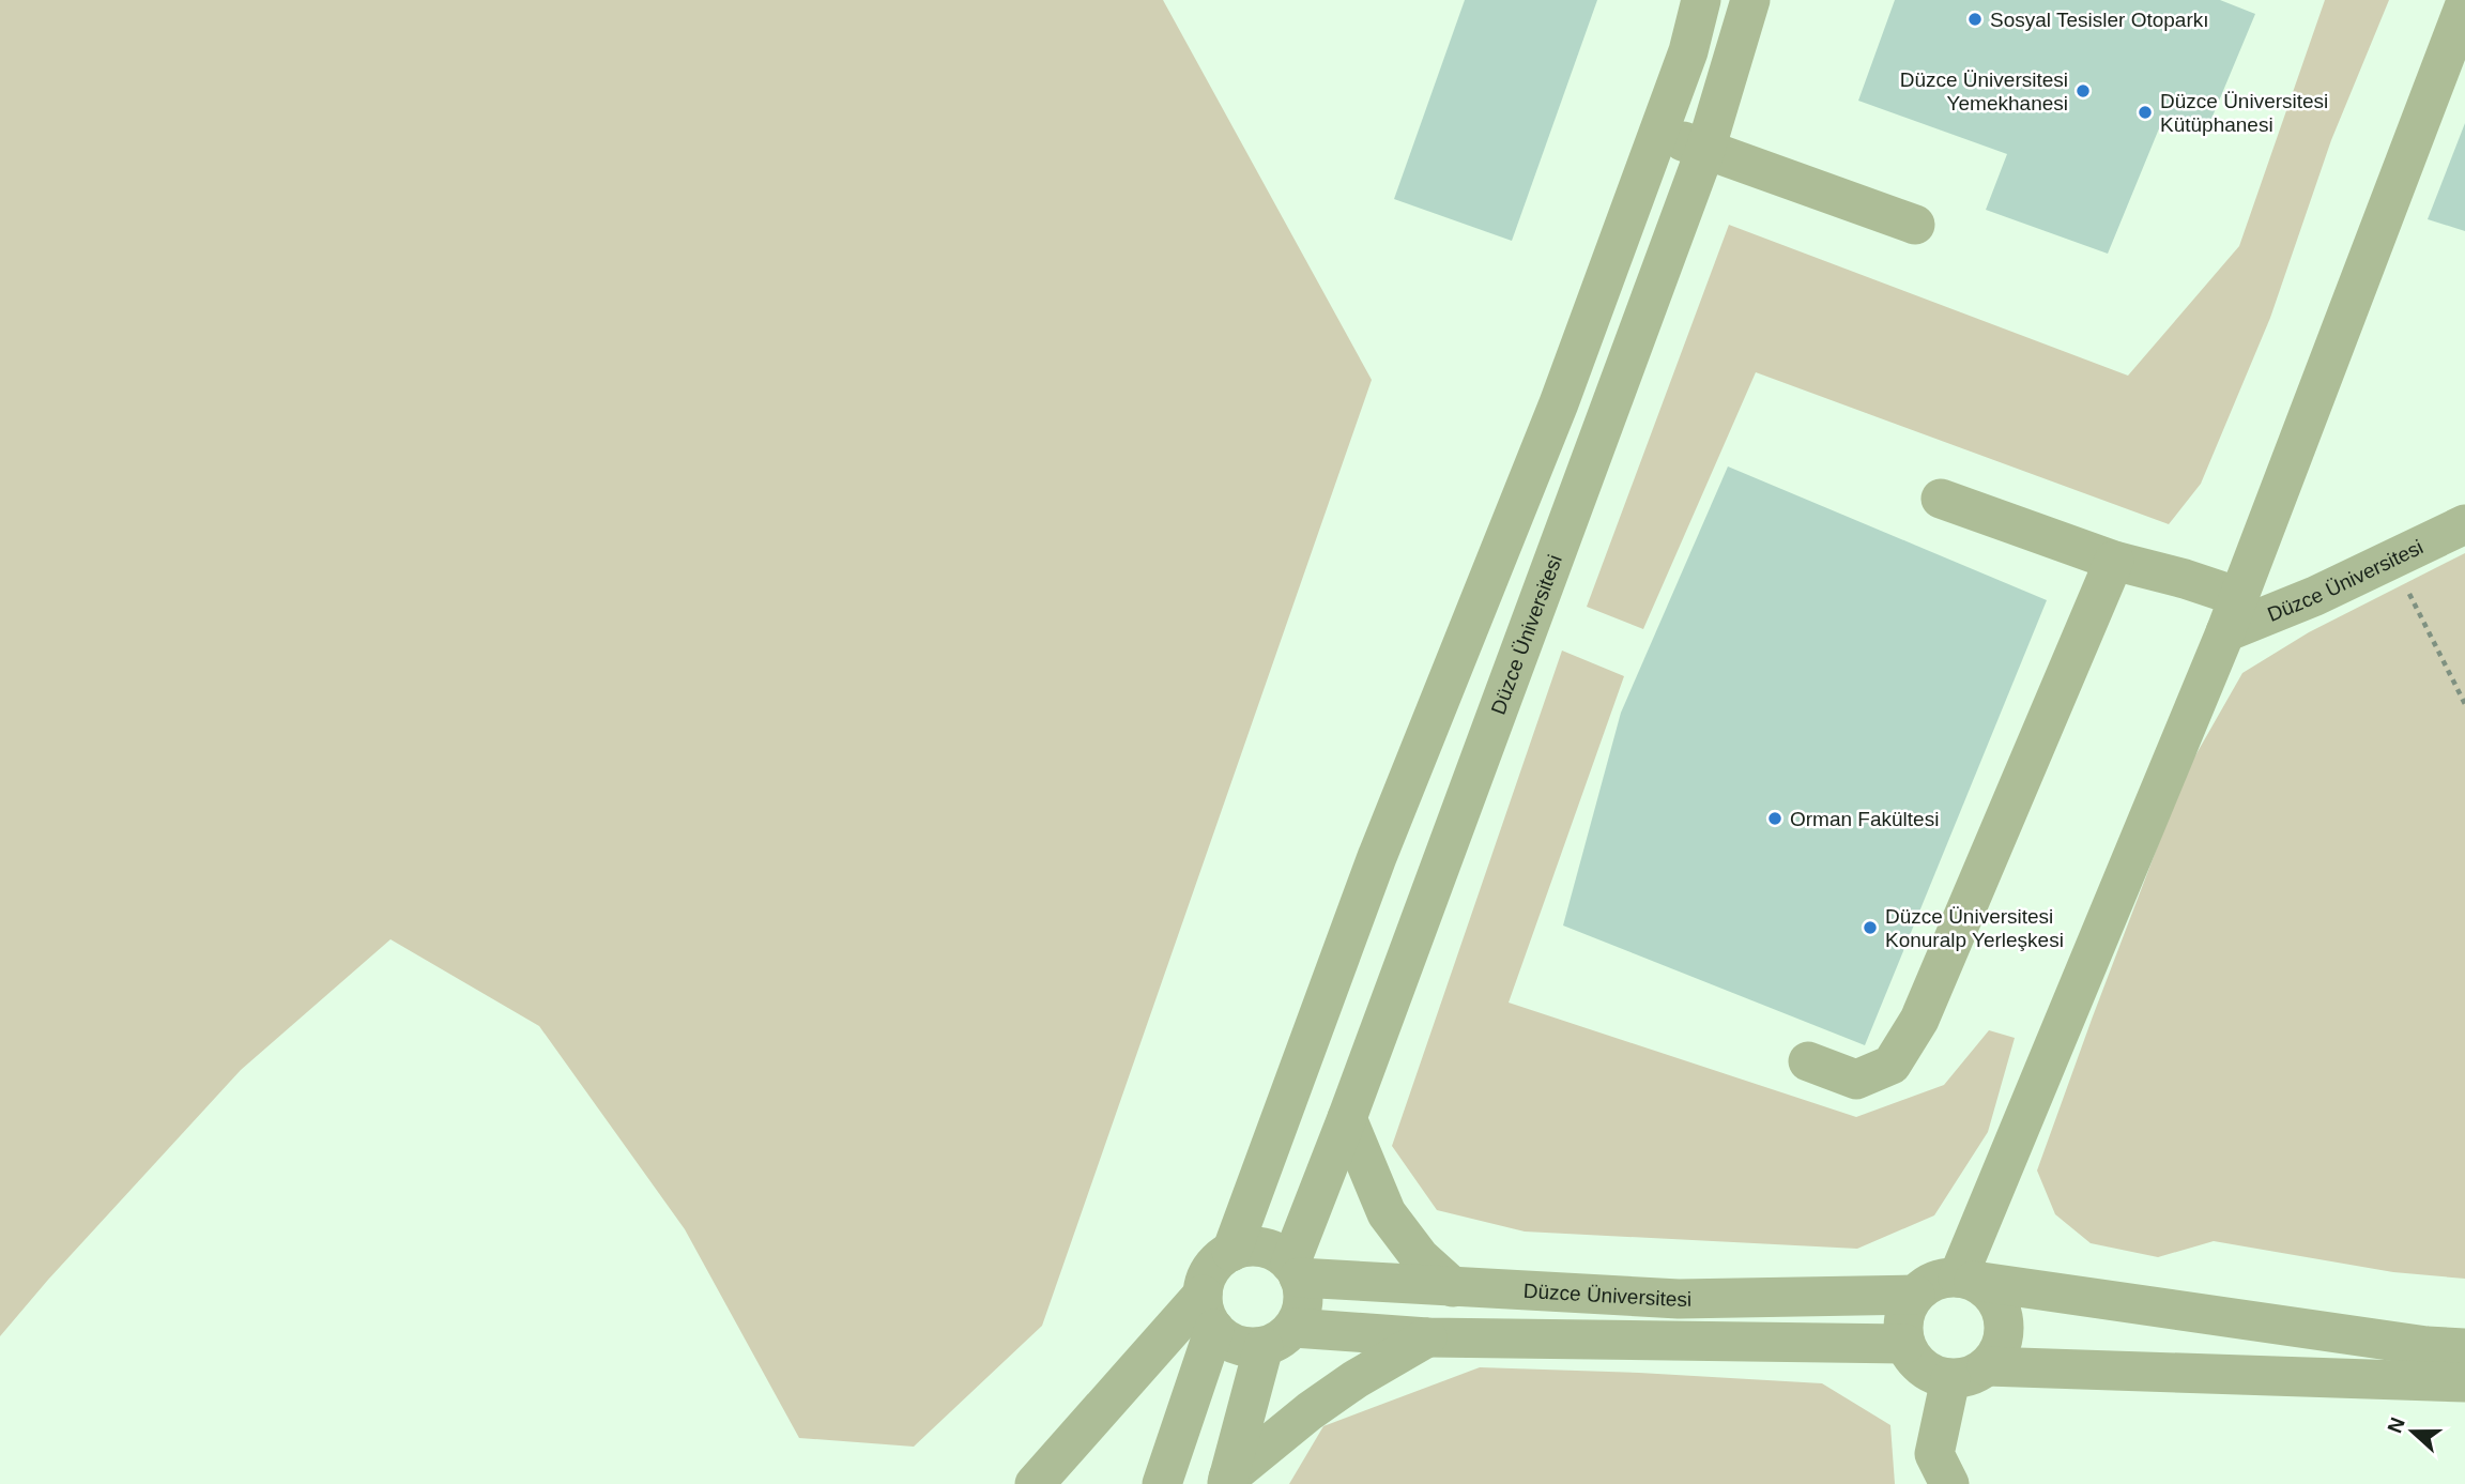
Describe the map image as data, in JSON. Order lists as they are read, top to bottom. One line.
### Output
{"streets":{"street":["Düzce Üniversitesi"]},"places":["Sosyal Tesisler Otoparkı","Düzce Üniversitesi Yemekhanesi","Düzce Üniversitesi Kütüphanesi","Orman Fakültesi","Düzce Üniversitesi Konuralp Yerleşkesi"],"north":"left"}
